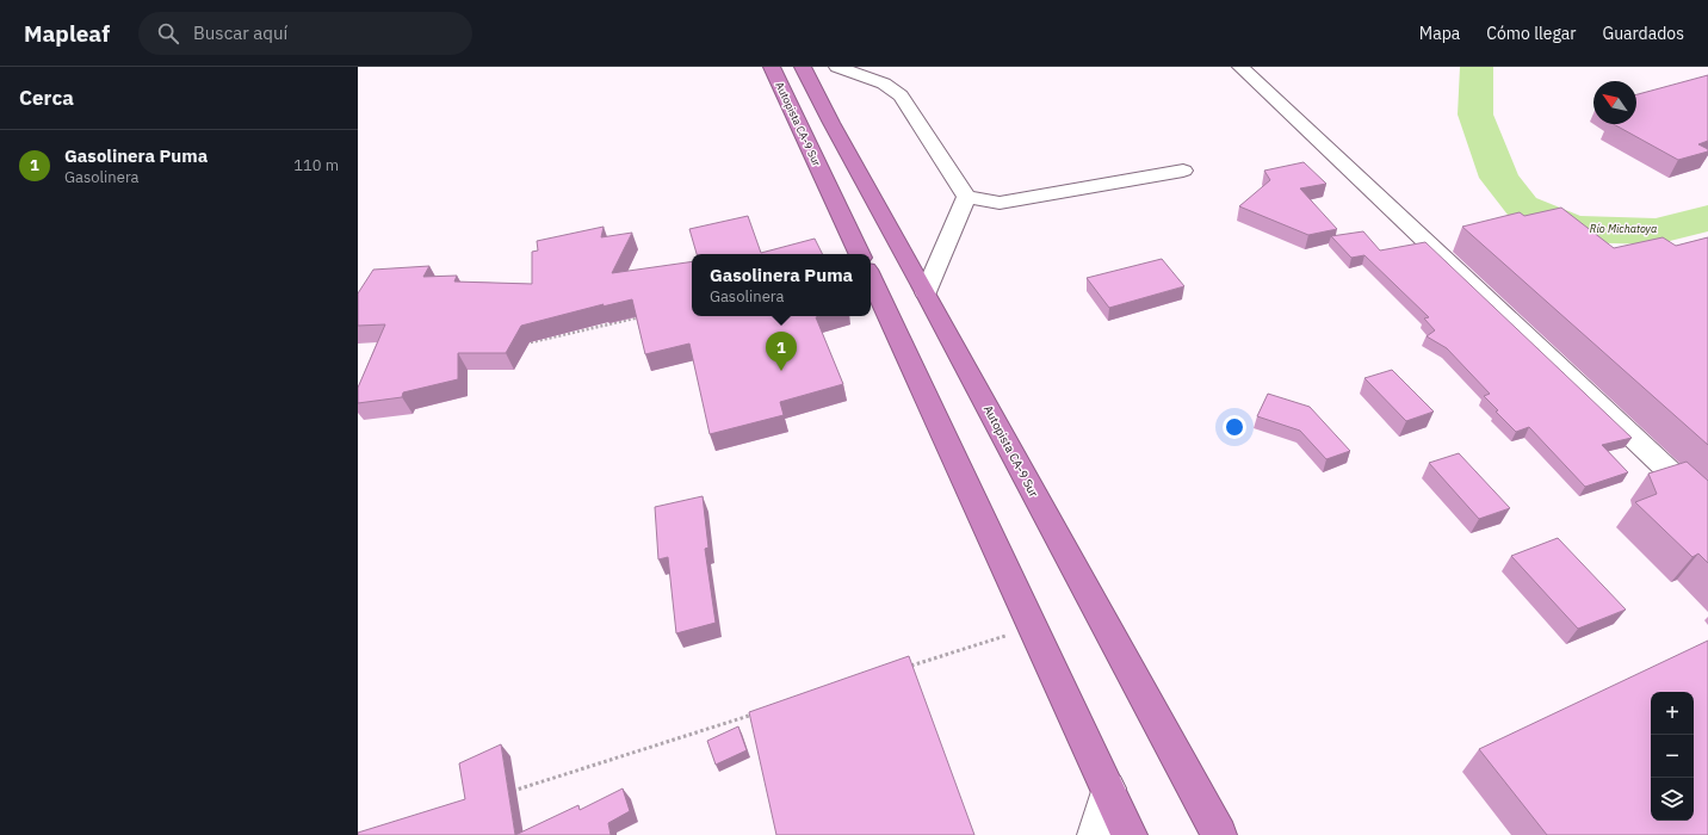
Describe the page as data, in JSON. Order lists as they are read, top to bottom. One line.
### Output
{"streets":{"highway":["Autopista CA-9 Sur"]},"water":["Río Michatoya"],"north":"top left","page":{"header":"Mapleaf","search":"Buscar aquí","nav":["Mapa","Cómo llegar","Guardados"],"heading":"Cerca","list":[{"mark":"1","name":"Gasolinera Puma","note":"Gasolinera","value":"110 m"}],"popup":["Gasolinera Puma","Gasolinera"],"pins":"1","map_buttons":["+","−"]}}
